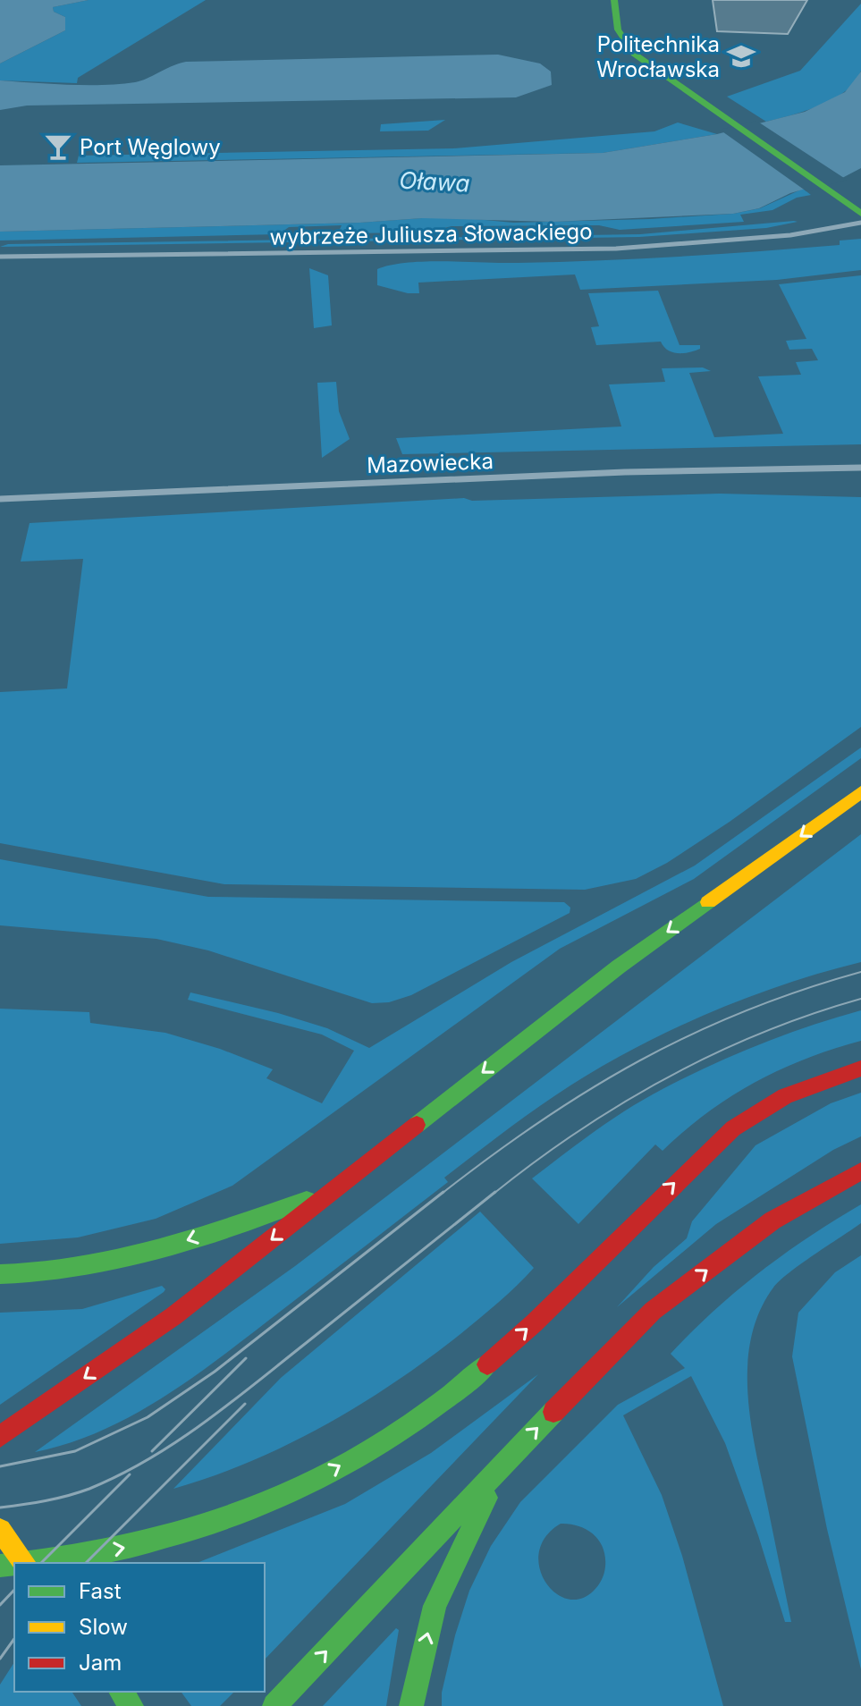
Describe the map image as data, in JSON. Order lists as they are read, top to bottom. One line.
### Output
{"streets":{"street":["wybrzeże Juliusza Słowackiego","Mazowiecka"]},"water":["Oława"],"places":{"school or university":["Politechnika Wrocławska"],"bar":["Port Węglowy"]},"legend":["Fast","Slow","Jam"]}
